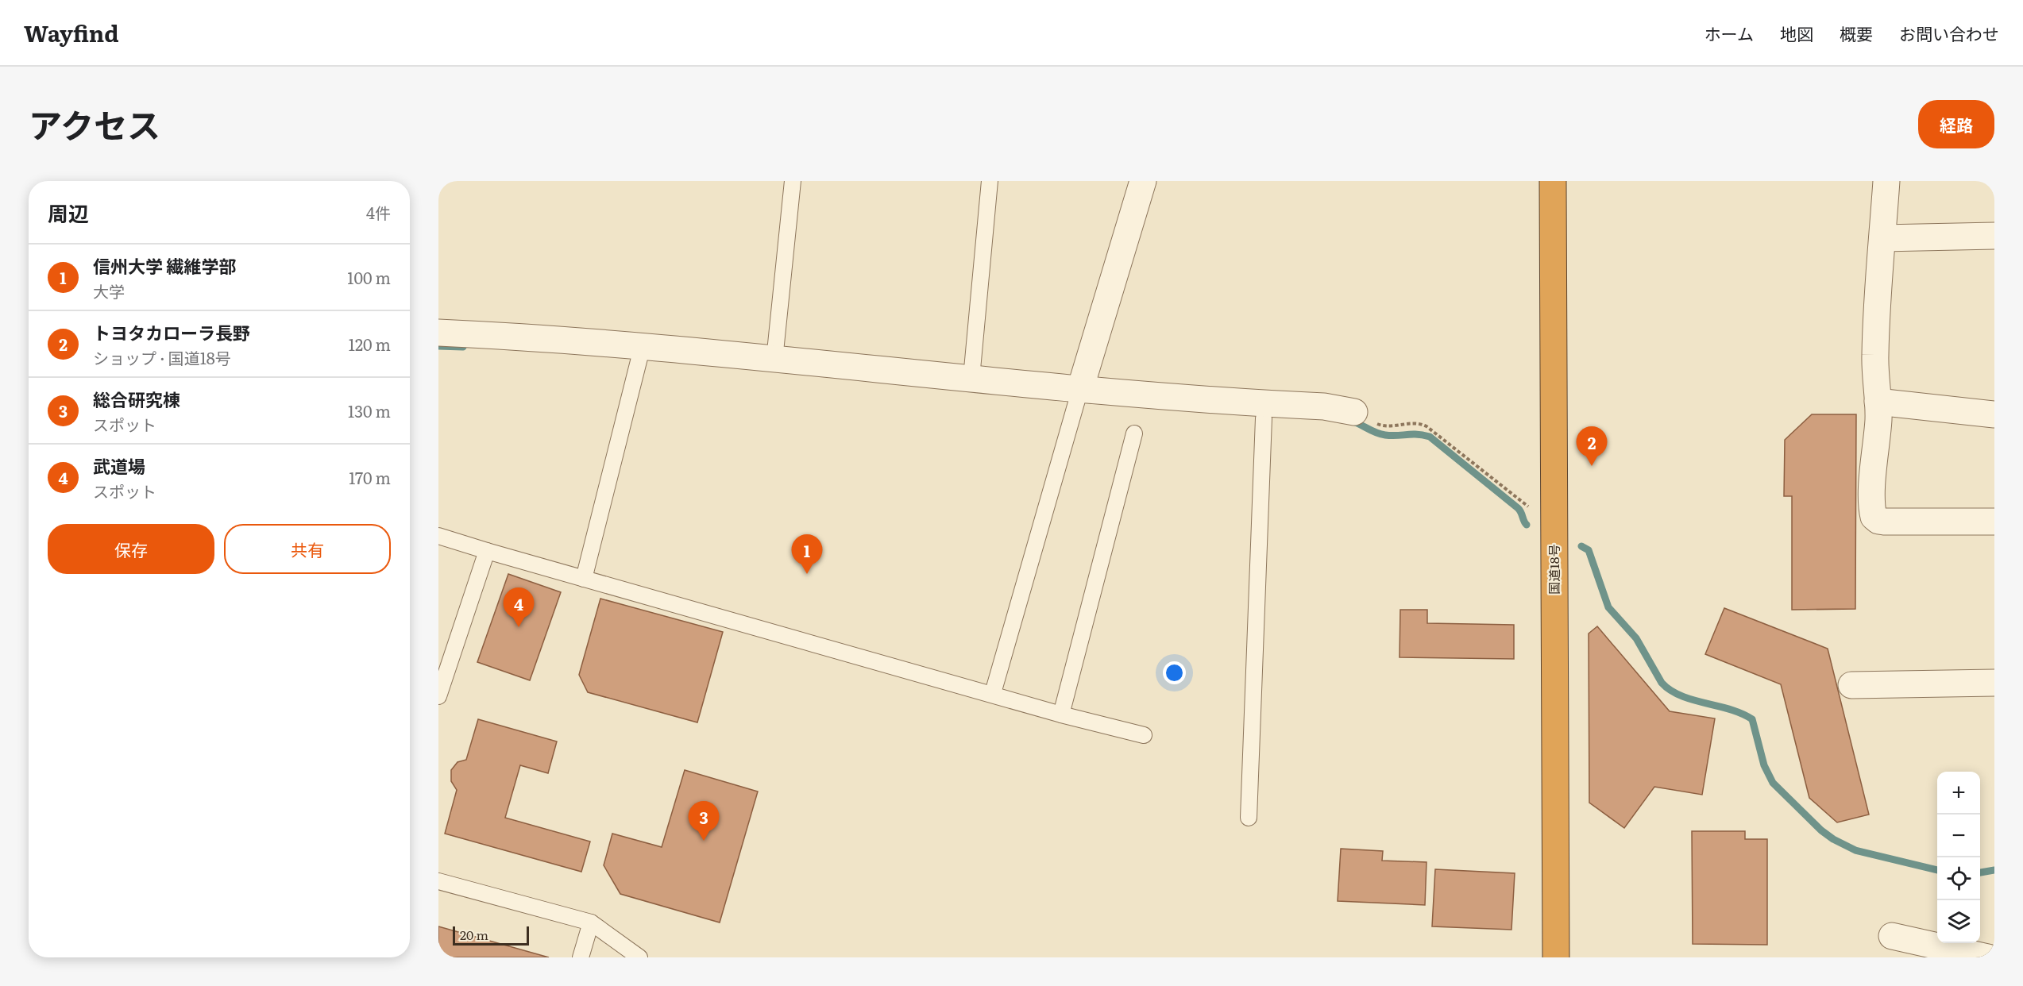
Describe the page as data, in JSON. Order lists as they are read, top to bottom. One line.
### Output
{"streets":{"highway":["国道18号"]},"scale_bar":"20 m","page":{"header":"Wayfind","nav":["ホーム","地図","概要","お問い合わせ"],"title":"アクセス","buttons":["経路",["保存","共有"]],"heading":["周辺","4件"],"list":[{"mark":"1","name":"信州大学 繊維学部","note":"大学","value":"100 m"},{"mark":"2","name":"トヨタカローラ長野","note":"ショップ · 国道18号","value":"120 m"},{"mark":"3","name":"総合研究棟","note":"スポット","value":"130 m"},{"mark":"4","name":"武道場","note":"スポット","value":"170 m"}],"pins":["2","1","4","3"],"map_buttons":["+","−"],"scale":"20 m"}}
